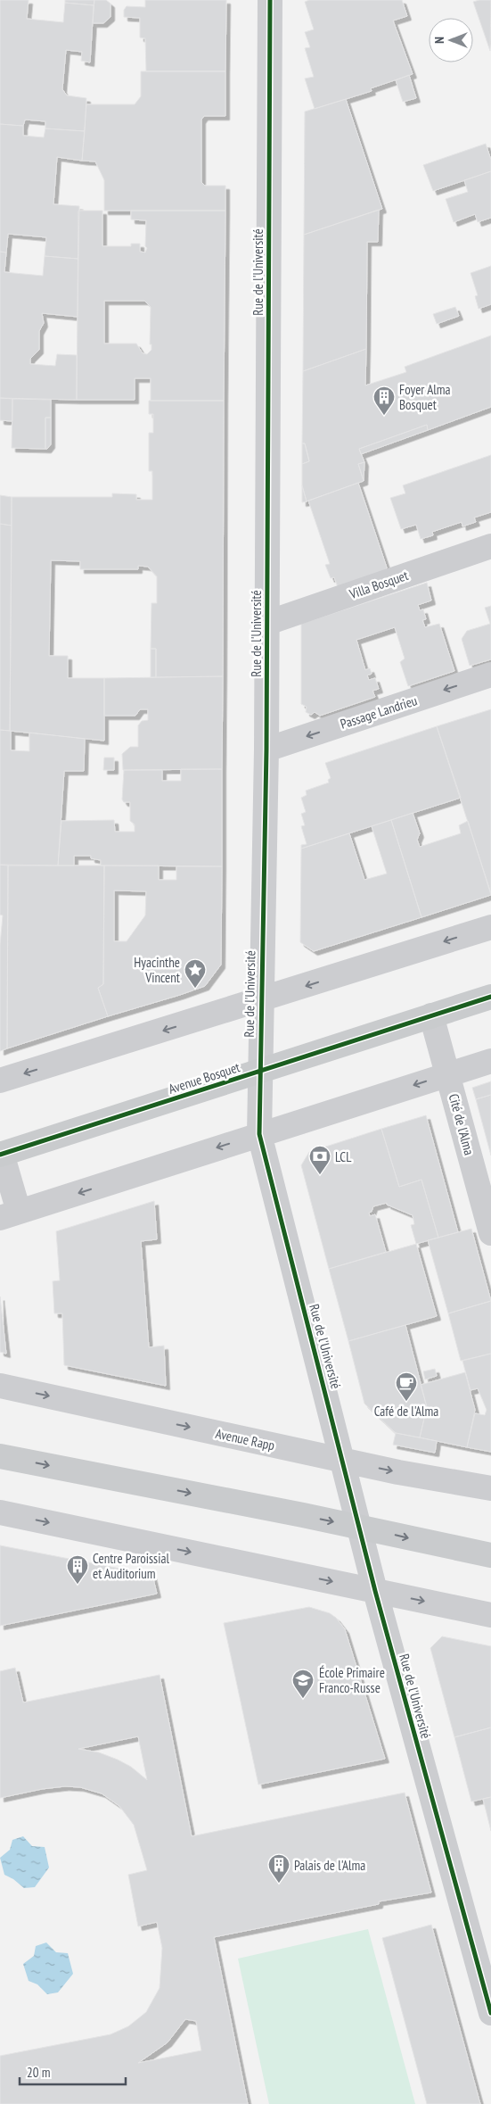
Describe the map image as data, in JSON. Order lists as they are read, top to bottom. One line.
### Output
{"streets":{"main road":["Avenue Bosquet"],"street":["Rue de l'Université","Villa Bosquet","Passage Landrieu","Cité de l'Alma","Avenue Rapp"]},"crossings":[["Rue de l'Université","Villa Bosquet"],["Rue de l'Université","Passage Landrieu"],["Rue de l'Université","Avenue Bosquet"],["Rue de l'Université","Avenue Rapp"],["Avenue Bosquet","Cité de l'Alma"]],"one_way":["Passage Landrieu"],"places":{"building":["Foyer Alma Bosquet","Centre Paroissial et Auditorium","Palais de l'Alma"],"place":["Hyacinthe Vincent"],"bank":["LCL"],"cafe":["Café de l'Alma"],"school or university":["École Primaire Franco-Russe"]},"scale_bar":"20 m","north":"left"}
